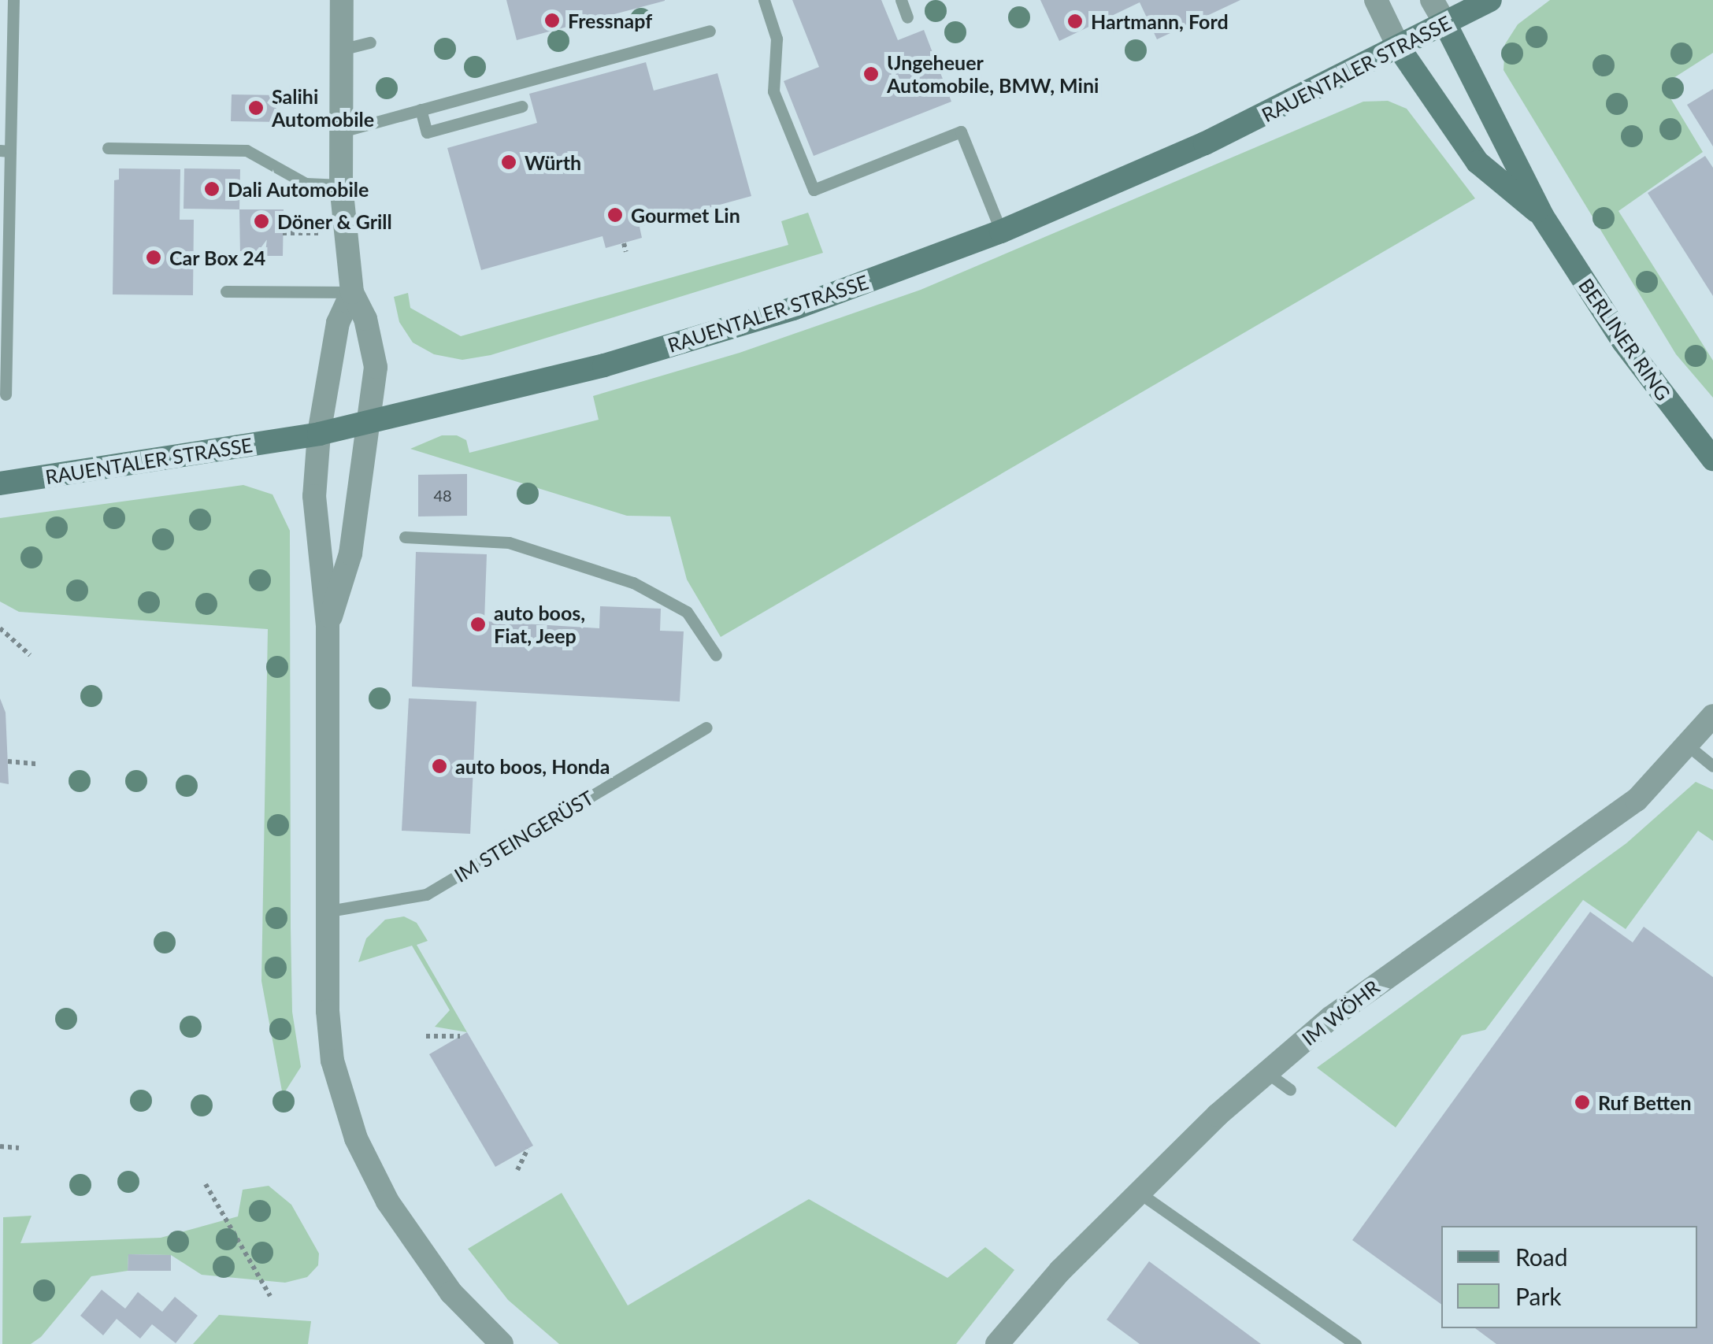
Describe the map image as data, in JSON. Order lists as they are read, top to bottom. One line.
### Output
{"streets":{"street":["RAUENTALER STRASSE","BERLINER RING","IM WÖHR"],"lane":["IM STEINGERÜST"]},"crossings":[["RAUENTALER STRASSE","BERLINER RING"]],"places":["Fressnapf","Hartmann, Ford","Ungeheuer Automobile, BMW, Mini","Salihi Automobile","Würth","Dali Automobile","Gourmet Lin","Döner & Grill","Car Box 24","auto boos, Fiat, Jeep","auto boos, Honda","Ruf Betten"],"house_numbers":["48"],"legend":["Road","Park"]}
